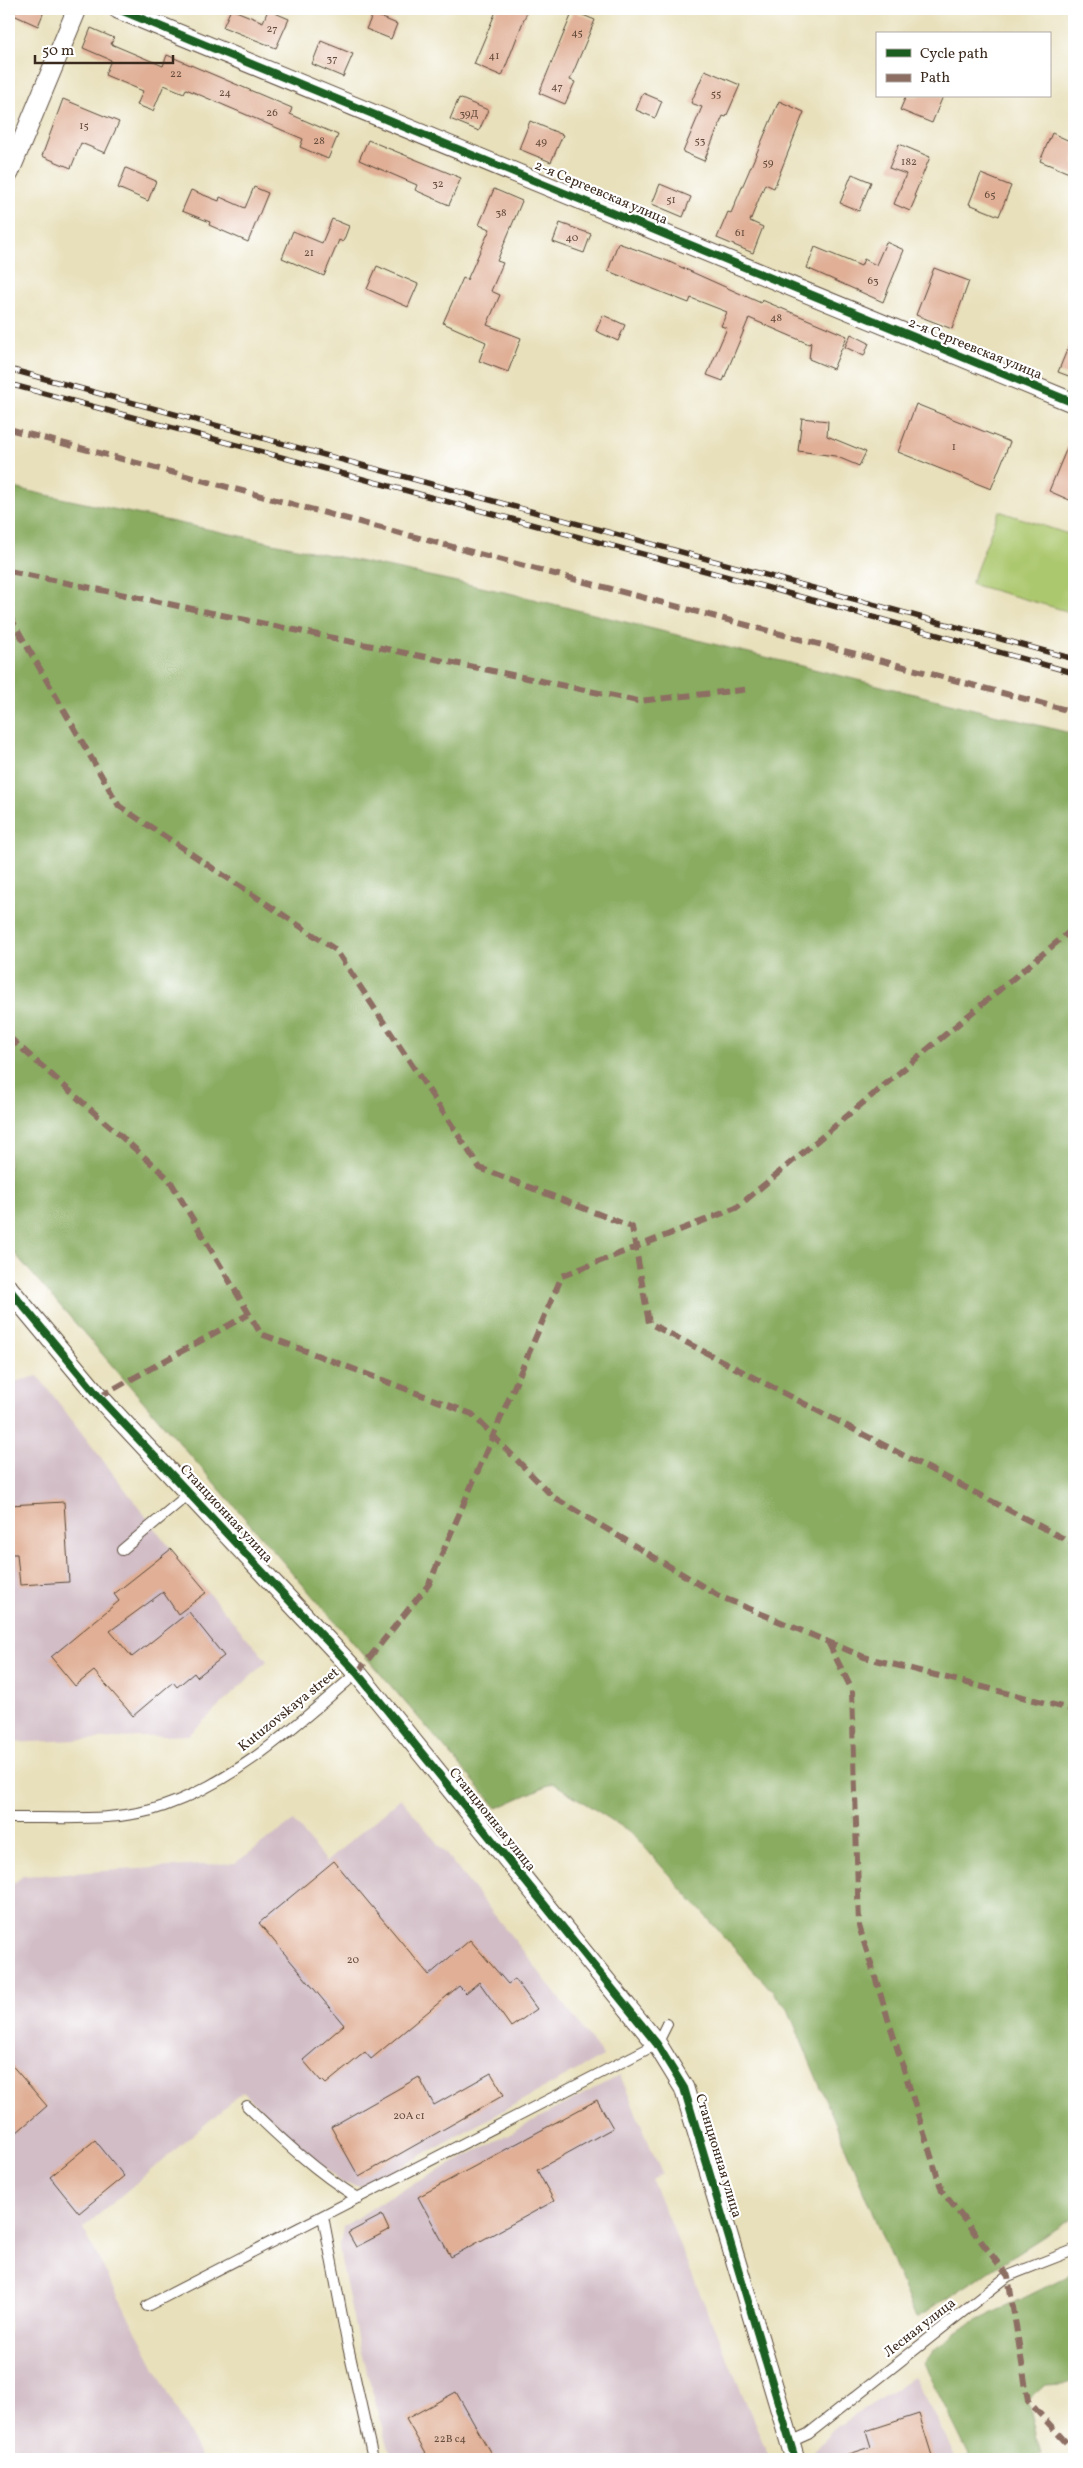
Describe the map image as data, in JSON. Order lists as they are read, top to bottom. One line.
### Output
{"streets":{"street":["2-я Сергеевская улица","Станционная улица"],"lane":["Kutuzovskaya street","Лесная улица"]},"crossings":[["Станционная улица","Kutuzovskaya street"],["Станционная улица","Лесная улица"]],"house_numbers":["27","45","41","37","22","47","24","55","26","39Д","15","28","53","49","182","59","32","65","51","38","61","40","21","63","48","1","20","20А с1","22В с4"],"legend":["Cycle path","Path"],"scale_bar":"50 m"}
